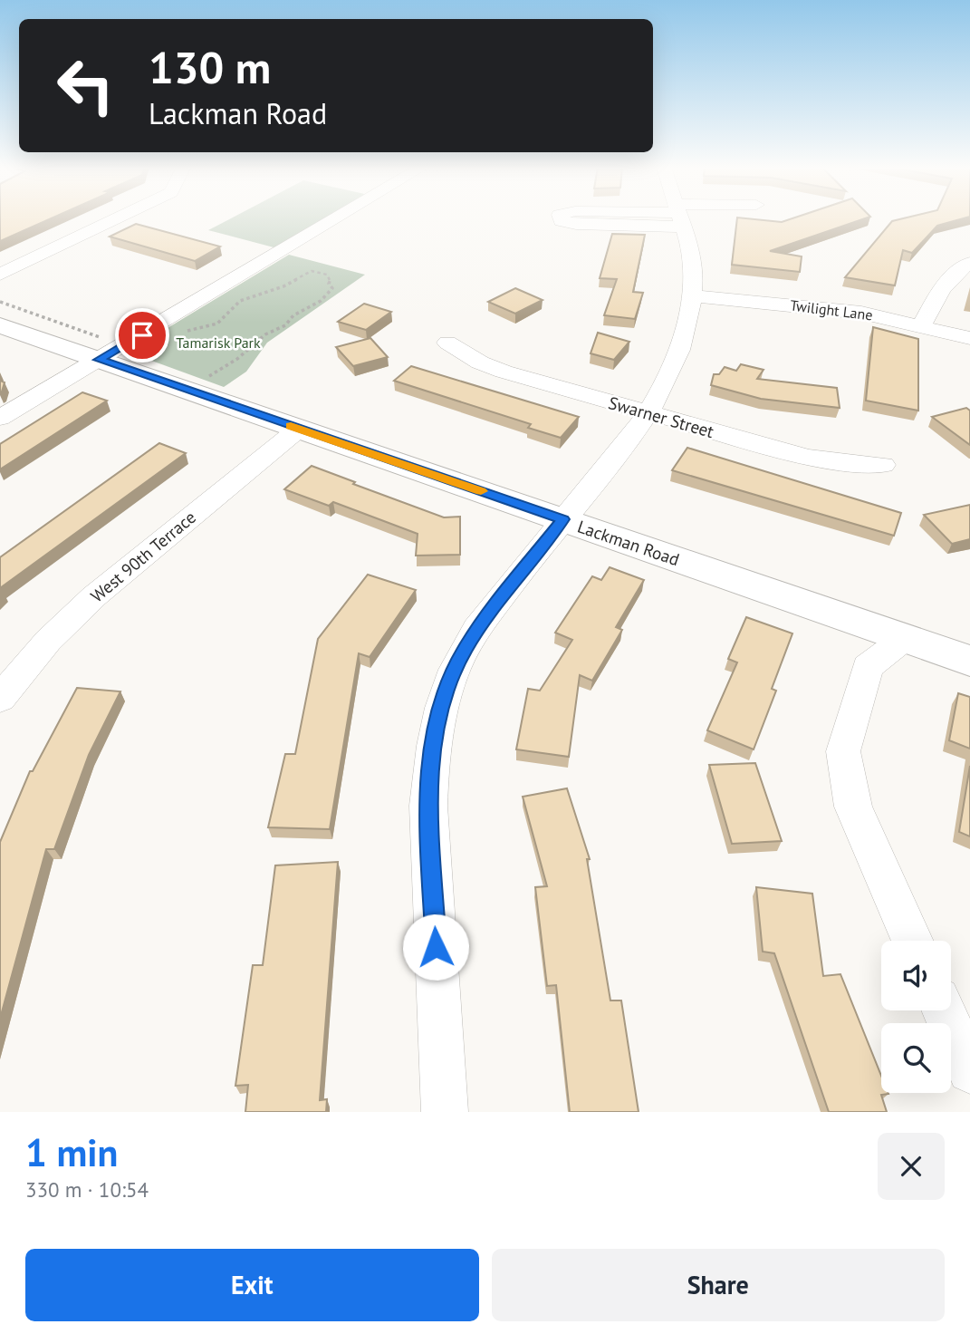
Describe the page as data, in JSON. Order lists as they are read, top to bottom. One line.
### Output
{"streets":{"main road":["Lackman Road"],"street":["Twilight Lane","Swarner Street","West 90th Terrace"]},"crossings":[["Lackman Road","West 90th Terrace"]],"parks":["Tamarisk Park"],"page":{"turn":["130 m","Lackman Road"],"heading":["1 min","330 m · 10:54"],"buttons":["Exit","Share"]}}
